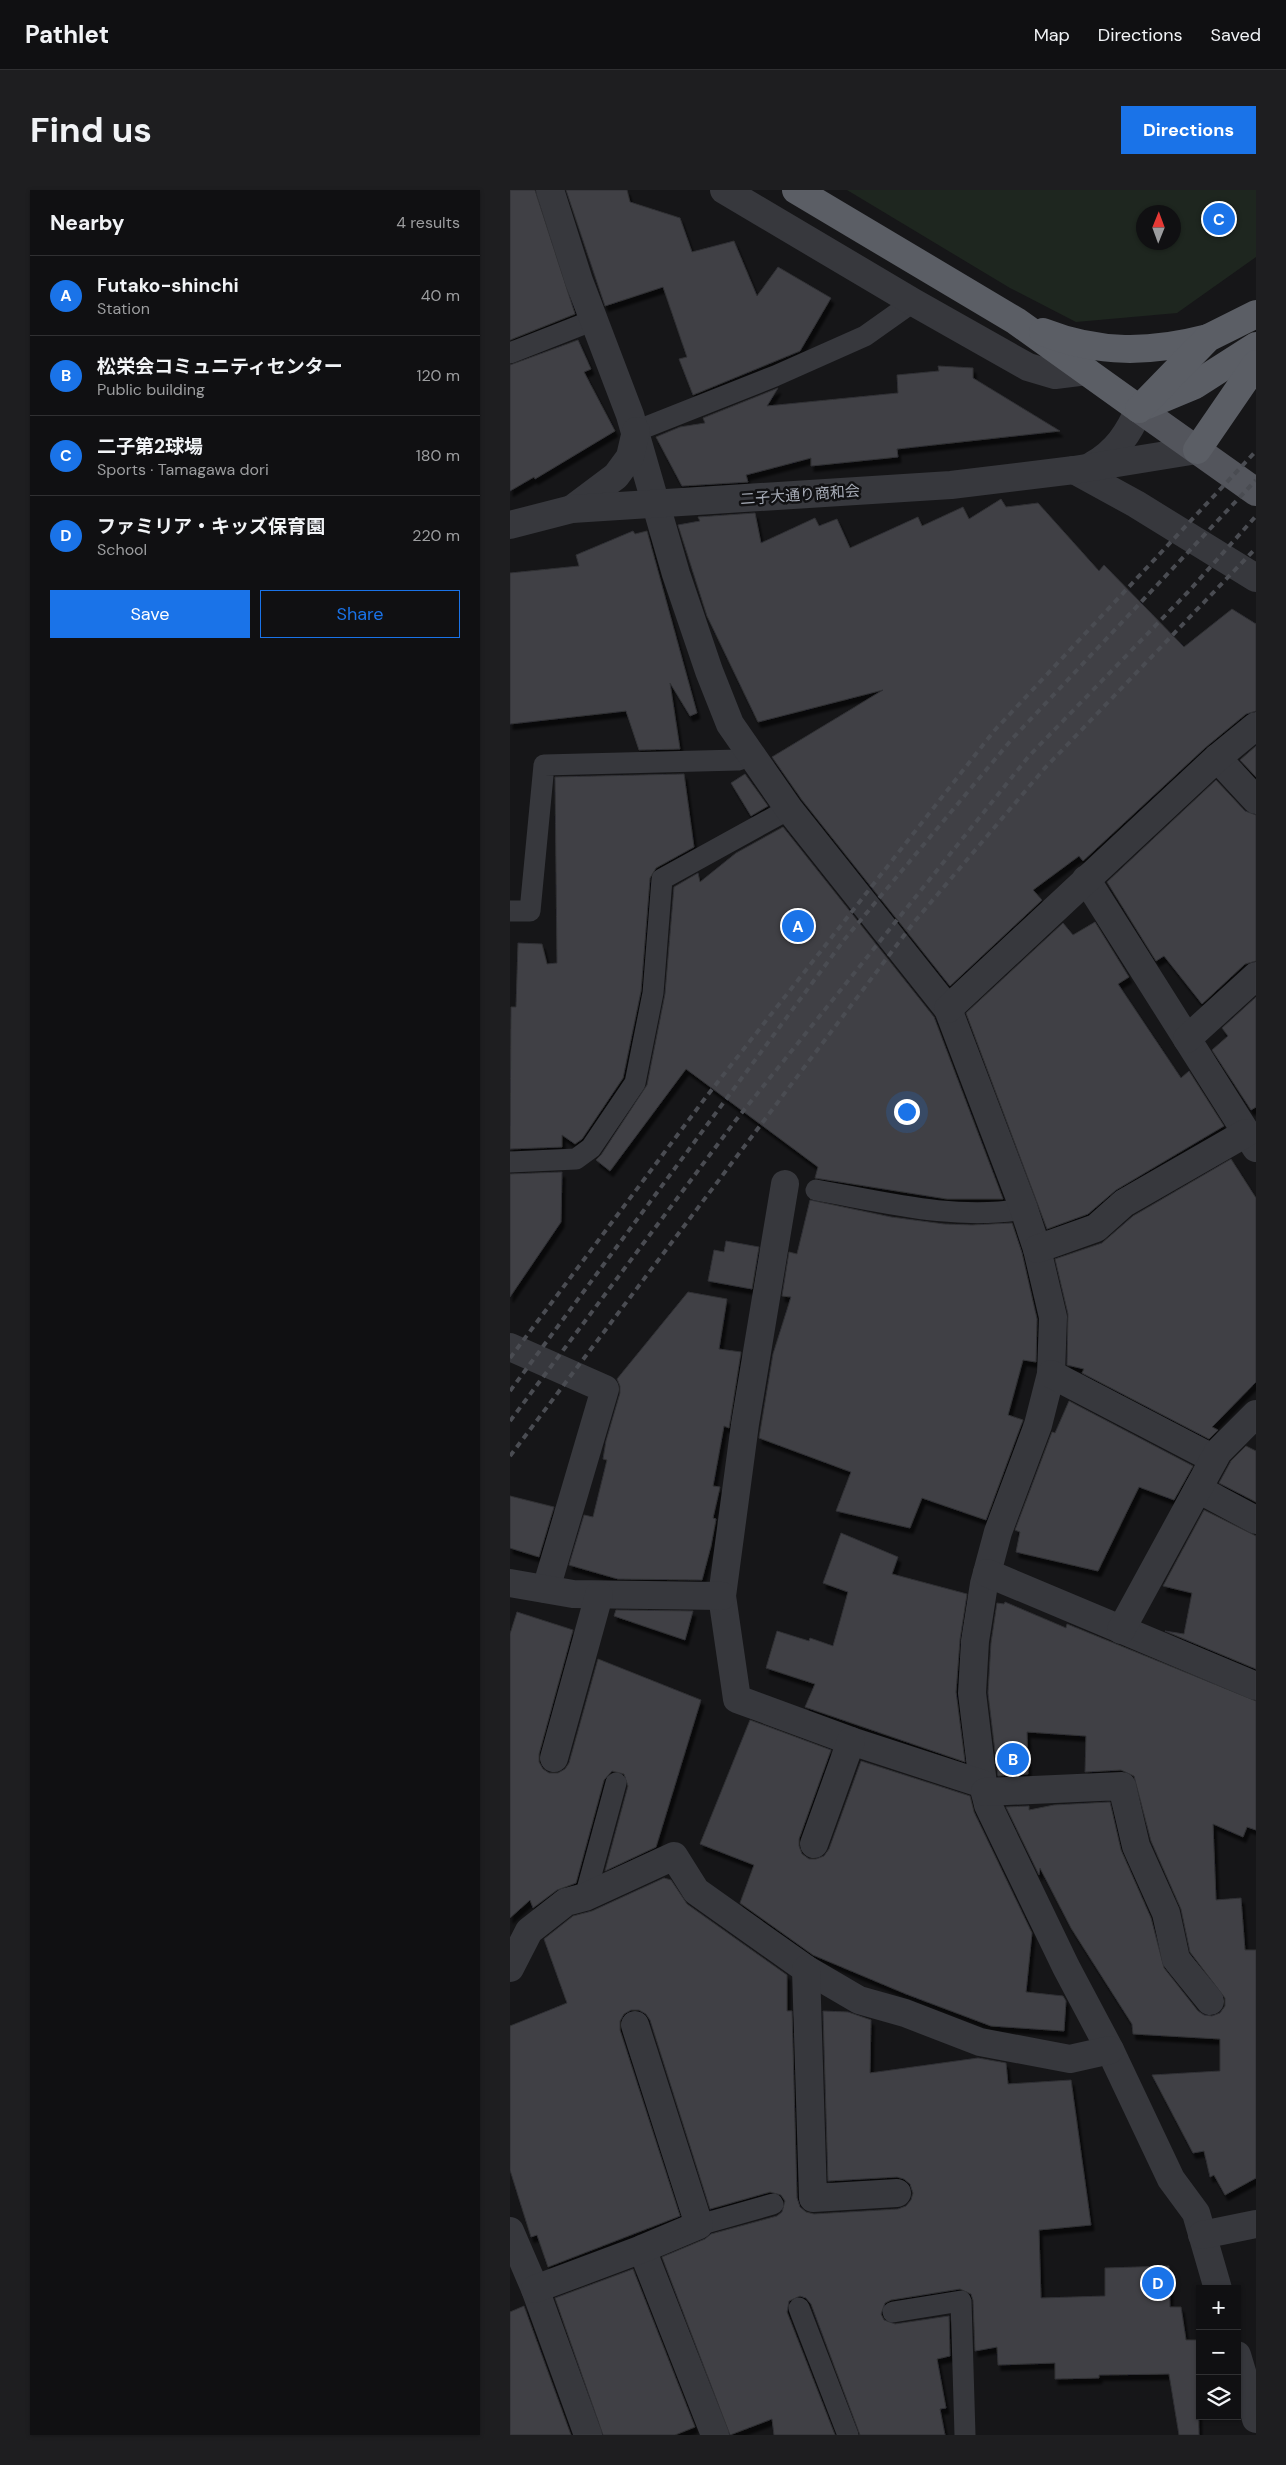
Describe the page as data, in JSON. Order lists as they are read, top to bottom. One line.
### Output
{"streets":{"street":["二子大通り商和会"]},"north":"top","page":{"header":"Pathlet","nav":["Map","Directions","Saved"],"buttons":["Directions",["Save","Share"]],"title":"Find us","heading":["Nearby","4 results"],"pins":["C","A","B","D"],"list":[{"mark":"A","name":"Futako-shinchi","note":"Station","value":"40 m"},{"mark":"B","name":"松栄会コミュニティセンター","note":"Public building","value":"120 m"},{"mark":"C","name":"二子第2球場","note":"Sports · Tamagawa dori","value":"180 m"},{"mark":"D","name":"ファミリア・キッズ保育園","note":"School","value":"220 m"}],"map_buttons":["+","−"]}}
